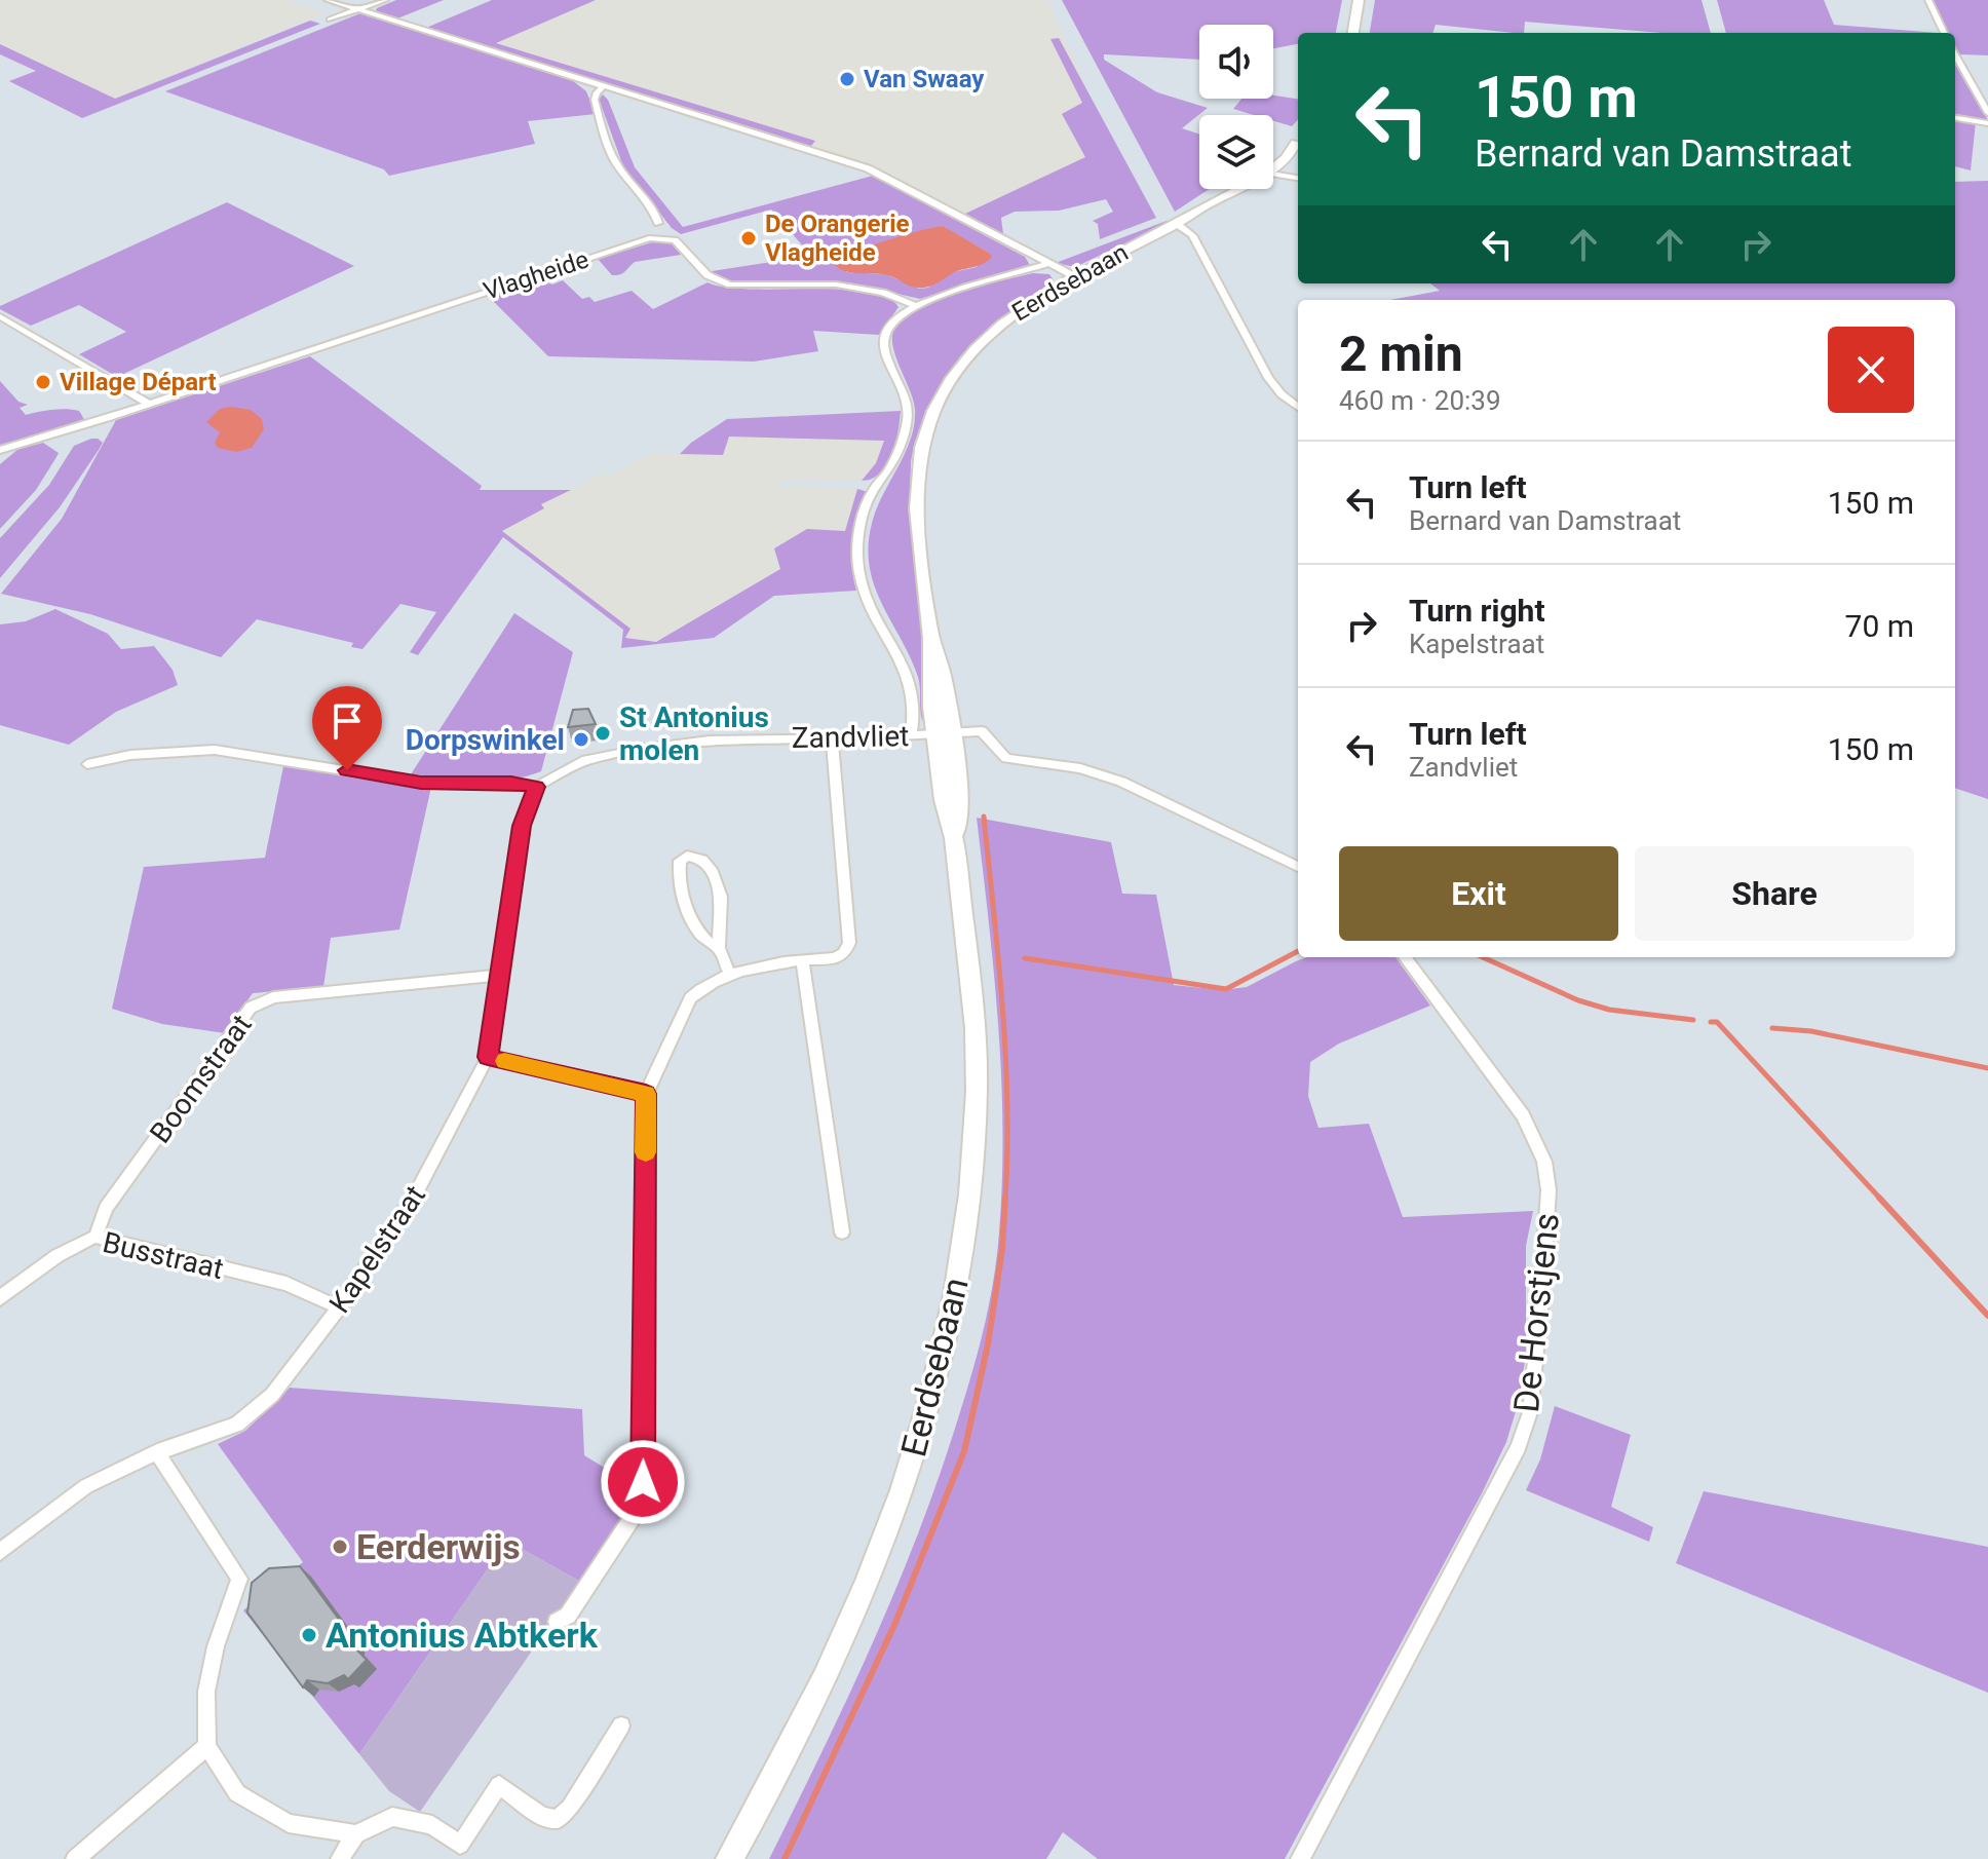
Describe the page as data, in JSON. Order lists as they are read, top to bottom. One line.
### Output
{"streets":{"main road":["Eerdsebaan"],"street":["Vlagheide","Zandvliet","Boomstraat","Kapelstraat","Busstraat","De Horstjens"]},"crossings":[["Eerdsebaan","Zandvliet"],["Zandvliet","Kapelstraat"],["Boomstraat","Kapelstraat"],["Boomstraat","Busstraat"],["Kapelstraat","Busstraat"]],"places":["Van Swaay","De Orangerie Vlagheide","Village Départ","St Antonius molen","Dorpswinkel","Eerderwijs","Antonius Abtkerk"],"page":{"turn":["150 m","Bernard van Damstraat"],"heading":["2 min","460 m · 20:39"],"list":[{"name":"Turn left","note":"Bernard van Damstraat","value":"150 m"},{"name":"Turn right","note":"Kapelstraat","value":"70 m"},{"name":"Turn left","note":"Zandvliet","value":"150 m"}],"buttons":["Exit","Share"]}}
